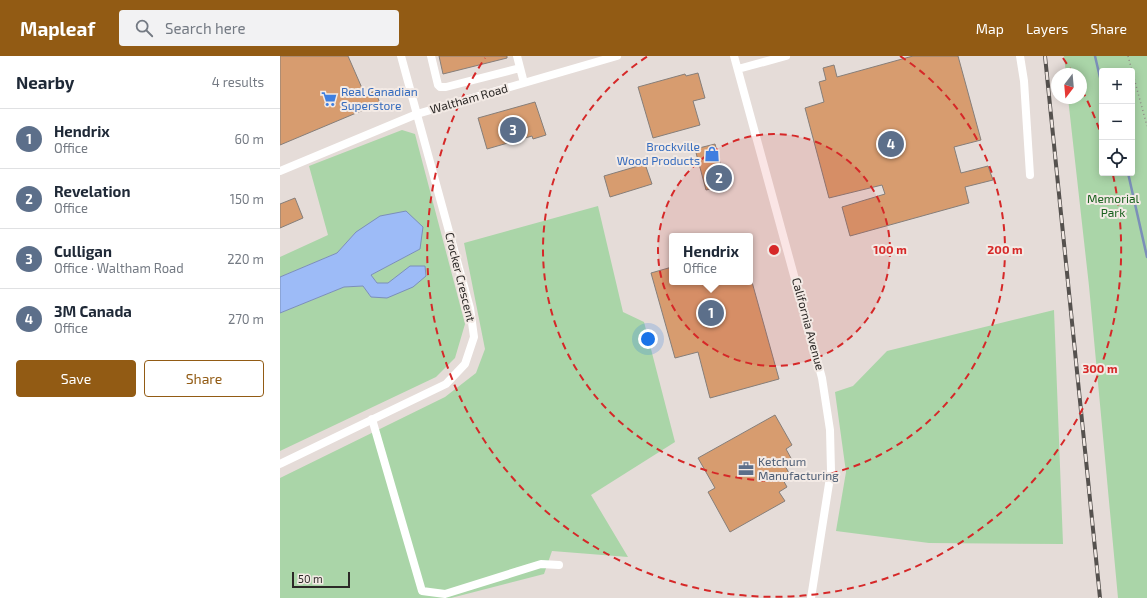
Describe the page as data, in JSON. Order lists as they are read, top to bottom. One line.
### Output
{"streets":{"street":["Waltham Road","Crocker Crescent","California Avenue"]},"crossings":[["Waltham Road","Crocker Crescent"]],"parks":["Memorial Park"],"places":{"supermarket":["Real Canadian Superstore"],"shop":["Brockville Wood Products"],"office":["Ketchum Manufacturing"]},"scale_bar":"50 m","north":"bottom","page":{"header":"Mapleaf","search":"Search here","nav":["Map","Layers","Share"],"heading":["Nearby","4 results"],"map_buttons":["+","−"],"list":[{"mark":"1","name":"Hendrix","note":"Office","value":"60 m"},{"mark":"2","name":"Revelation","note":"Office","value":"150 m"},{"mark":"3","name":"Culligan","note":"Office · Waltham Road","value":"220 m"},{"mark":"4","name":"3M Canada","note":"Office","value":"270 m"}],"pins":["3","4","2","1"],"popup":["Hendrix","Office"],"buttons":["Save","Share"],"scale":"50 m"},"rings":["100 m","200 m","300 m"]}
